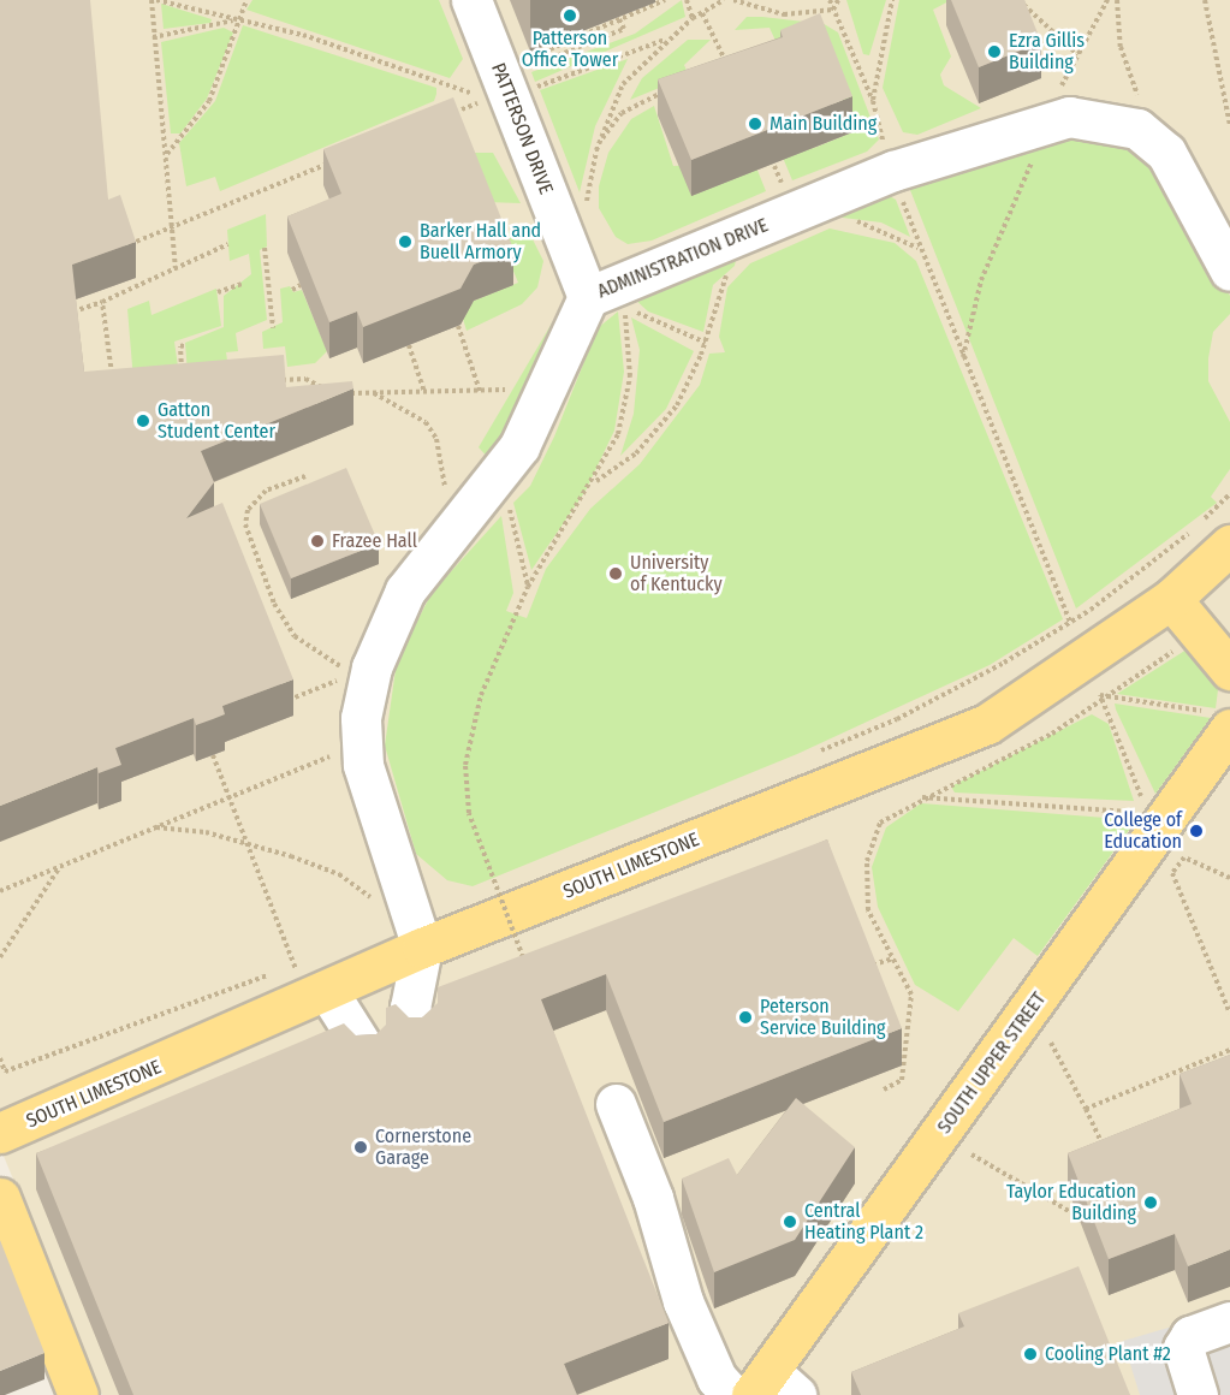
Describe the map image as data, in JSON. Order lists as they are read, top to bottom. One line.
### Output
{"streets":{"main road":["SOUTH LIMESTONE","SOUTH UPPER STREET"],"street":["PATTERSON DRIVE","ADMINISTRATION DRIVE"]},"crossings":[["PATTERSON DRIVE","ADMINISTRATION DRIVE"],["ADMINISTRATION DRIVE","SOUTH LIMESTONE"]],"places":["Patterson Office Tower","Ezra Gillis Building","Main Building","Barker Hall and Buell Armory","Gatton Student Center","Frazee Hall","University of Kentucky","College of Education","Peterson Service Building","Cornerstone Garage","Taylor Education Building","Central Heating Plant 2","Cooling Plant #2"]}
